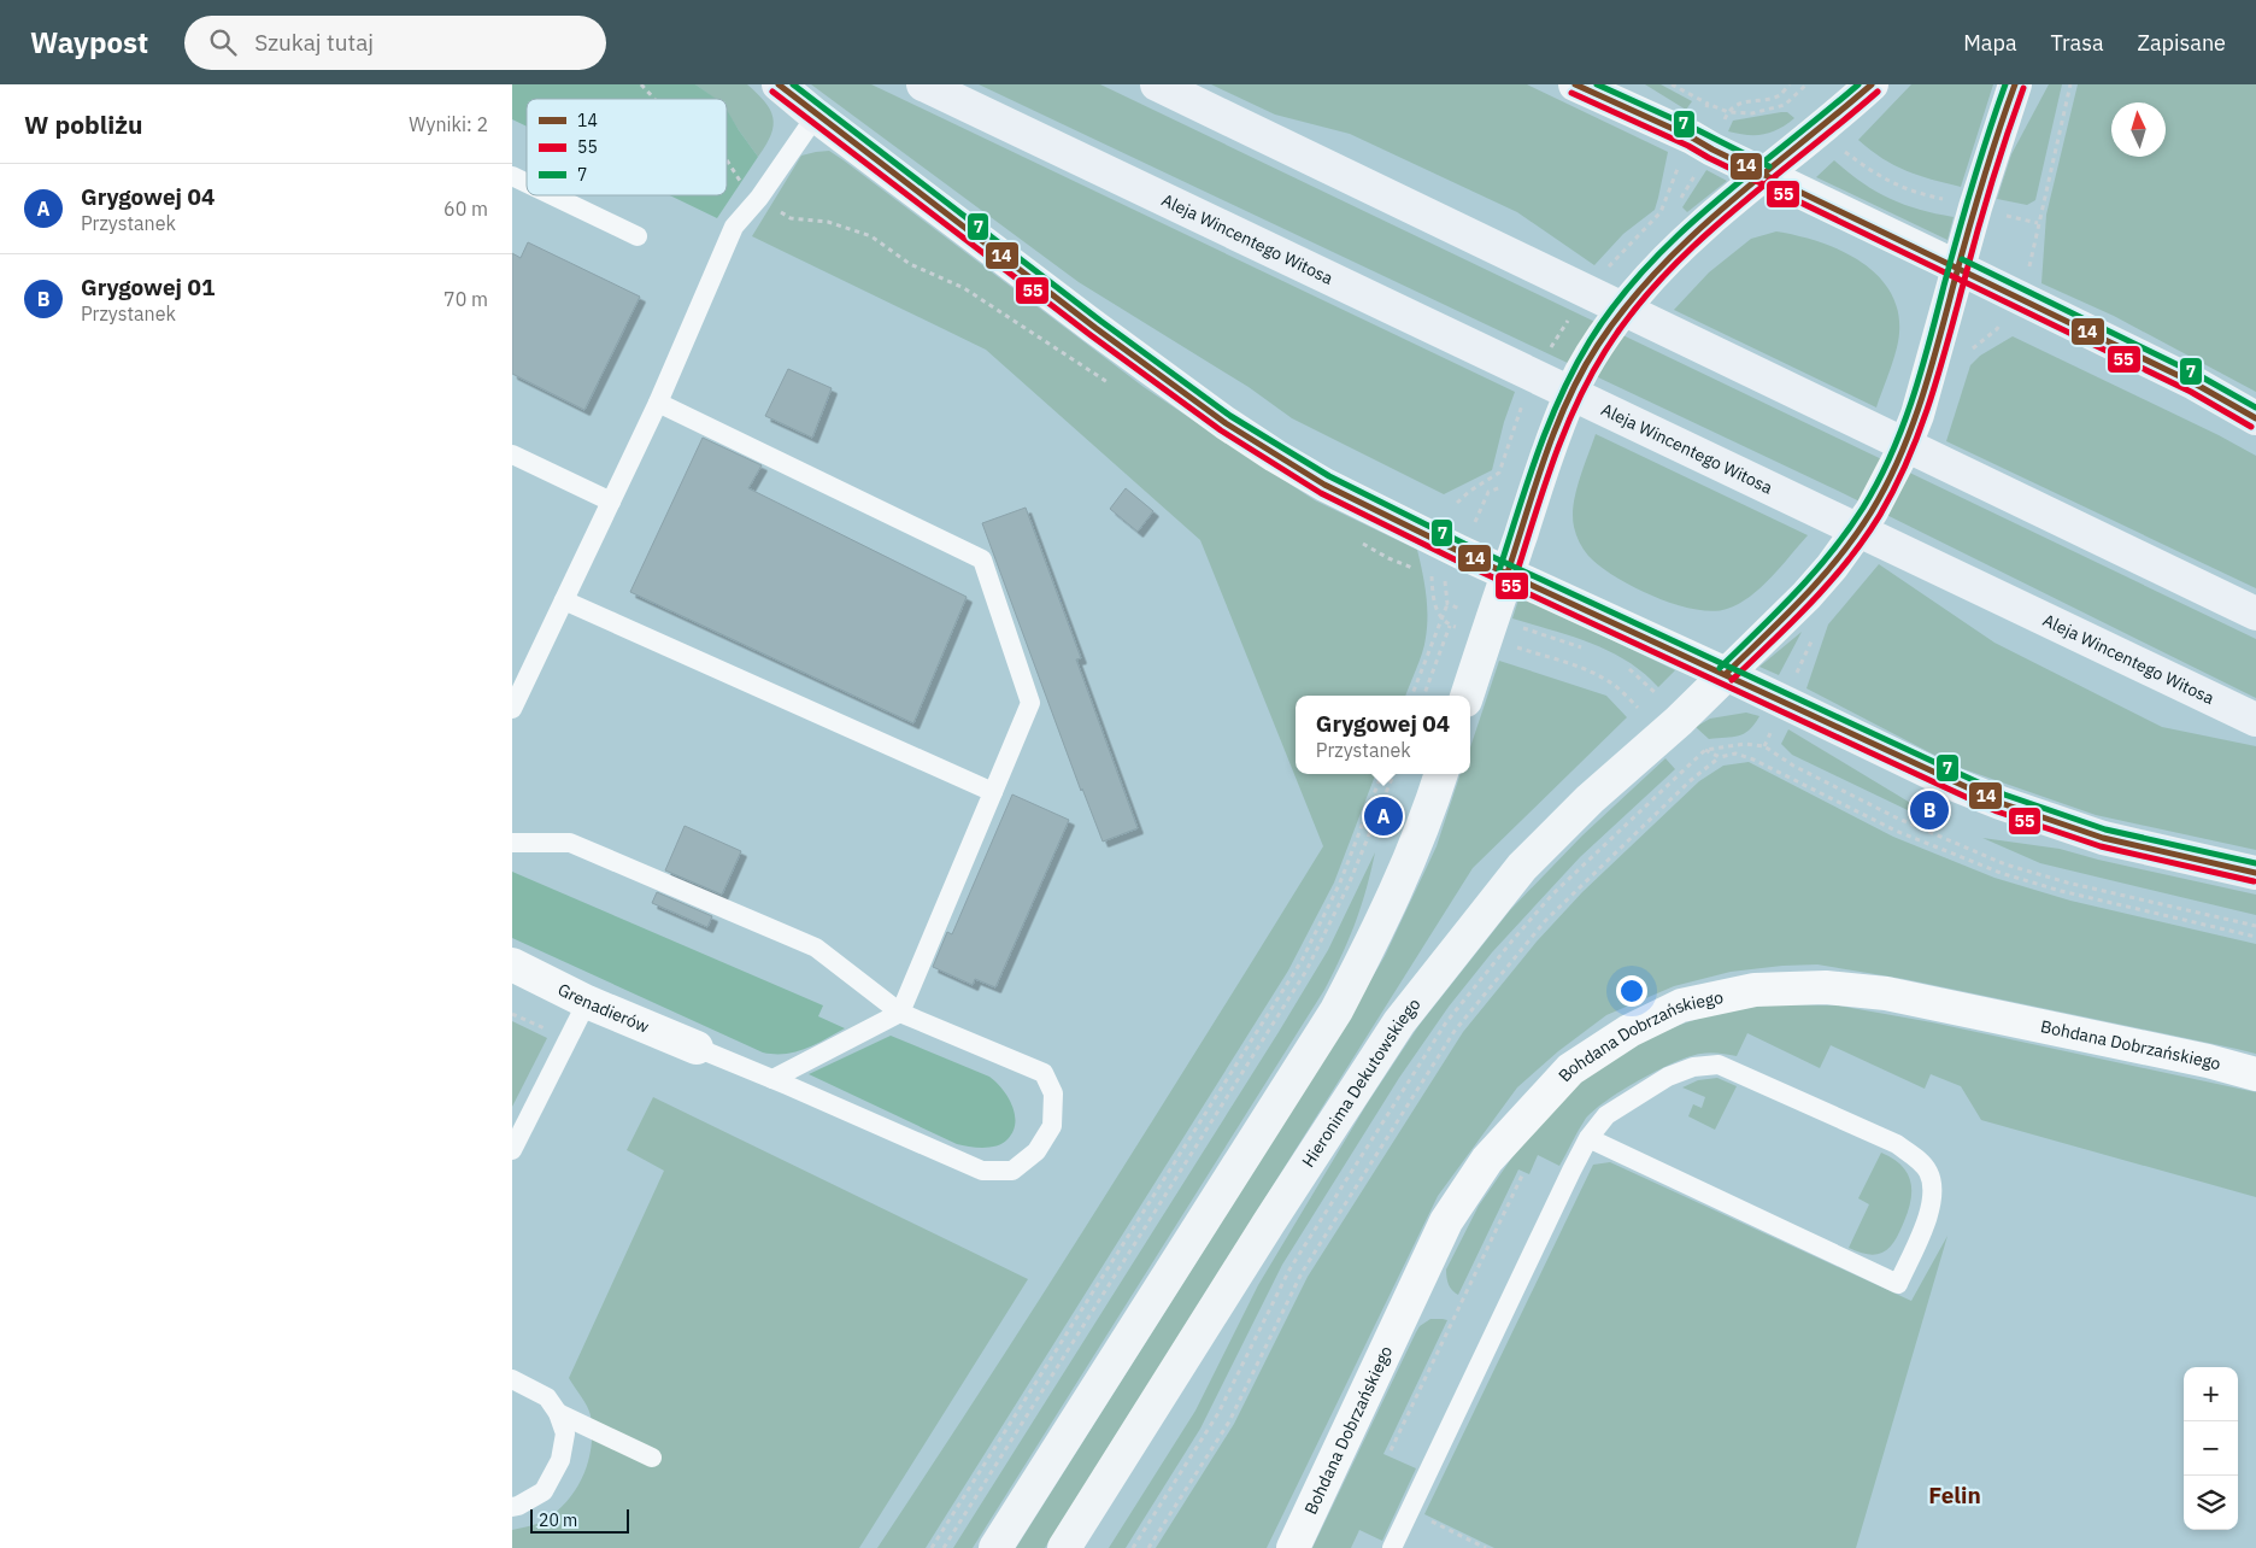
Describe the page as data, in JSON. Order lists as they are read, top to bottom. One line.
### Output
{"streets":{"main road":["Aleja Wincentego Witosa"],"street":["Grenadierów","Bohdana Dobrzańskiego","Hieronima Dekutowskiego"]},"districts":["Felin"],"lines":["transit line 14","transit line 7","transit line 55"],"legend":["14","55","7"],"scale_bar":"20 m","north":"top","page":{"header":"Waypost","search":"Szukaj tutaj","nav":["Mapa","Trasa","Zapisane"],"heading":["W pobliżu","Wyniki: 2"],"list":[{"mark":"A","name":"Grygowej 04","note":"Przystanek","value":"60 m"},{"mark":"B","name":"Grygowej 01","note":"Przystanek","value":"70 m"}],"popup":["Grygowej 04","Przystanek"],"pins":["B","A"],"map_buttons":["+","−"],"scale":"20 m"}}
